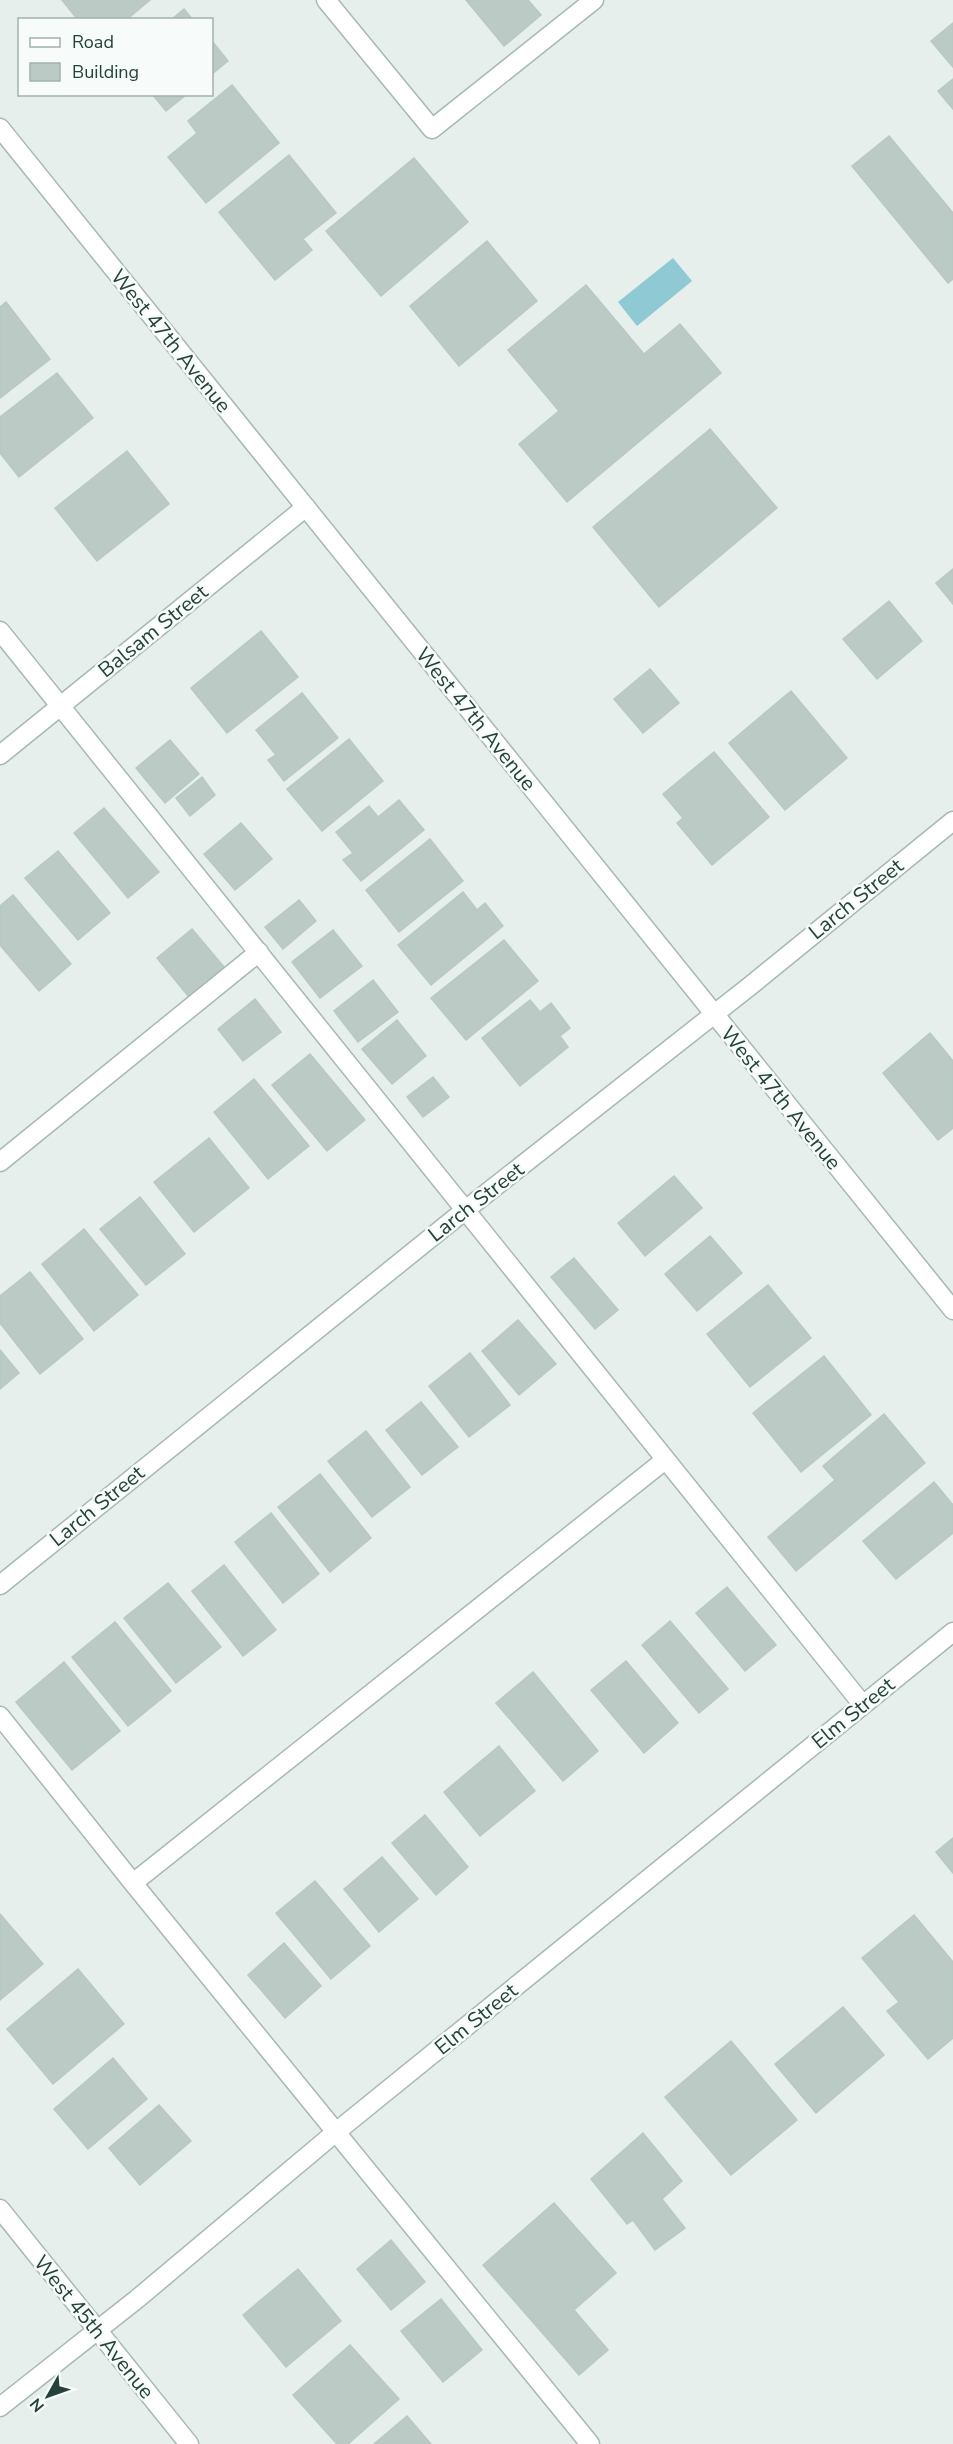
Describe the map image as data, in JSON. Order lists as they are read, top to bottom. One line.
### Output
{"streets":{"street":["West 47th Avenue","Balsam Street","Larch Street","Elm Street","West 45th Avenue"]},"crossings":[["West 47th Avenue","Balsam Street"],["West 47th Avenue","Larch Street"],["Elm Street","West 45th Avenue"]],"legend":["Road","Building"],"north":"bottom left"}
